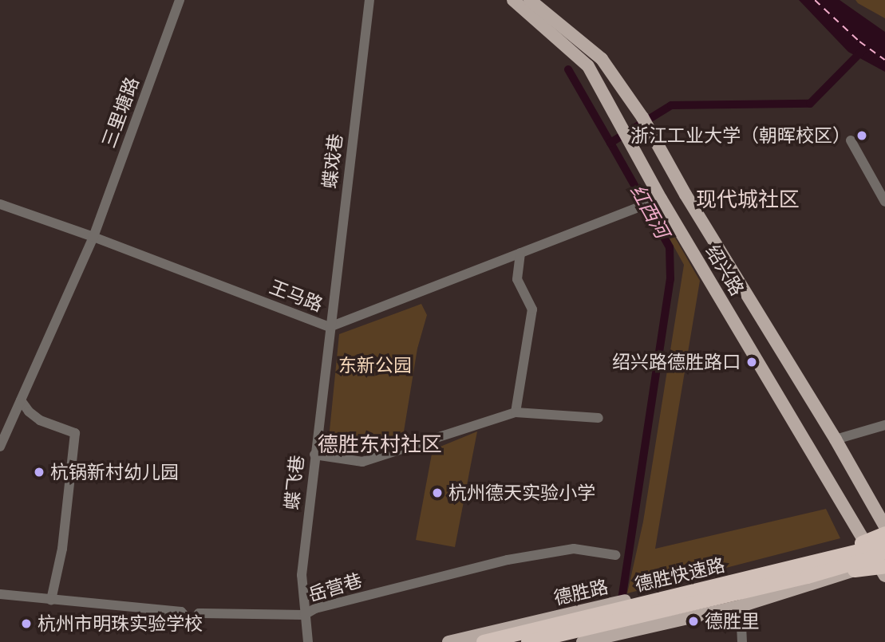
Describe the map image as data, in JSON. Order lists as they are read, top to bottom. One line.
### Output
{"streets":{"highway":["德胜快速路"],"main road":["绍兴路","德胜路"],"street":["三里塘路","蝶戏巷","王马路","蝶飞巷","岳营巷"]},"crossings":[["三里塘路","王马路"],["蝶戏巷","王马路"],["蝶戏巷","蝶飞巷"],["绍兴路","王马路"],["绍兴路","德胜路"],["王马路","蝶飞巷"],["蝶飞巷","岳营巷"]],"districts":["现代城社区","德胜东村社区"],"water":["红西河"],"parks":["东新公园"],"places":["浙江工业大学（朝晖校区）","绍兴路德胜路口","杭锅新村幼儿园","杭州德天实验小学","德胜里","杭州市明珠实验学校"]}
